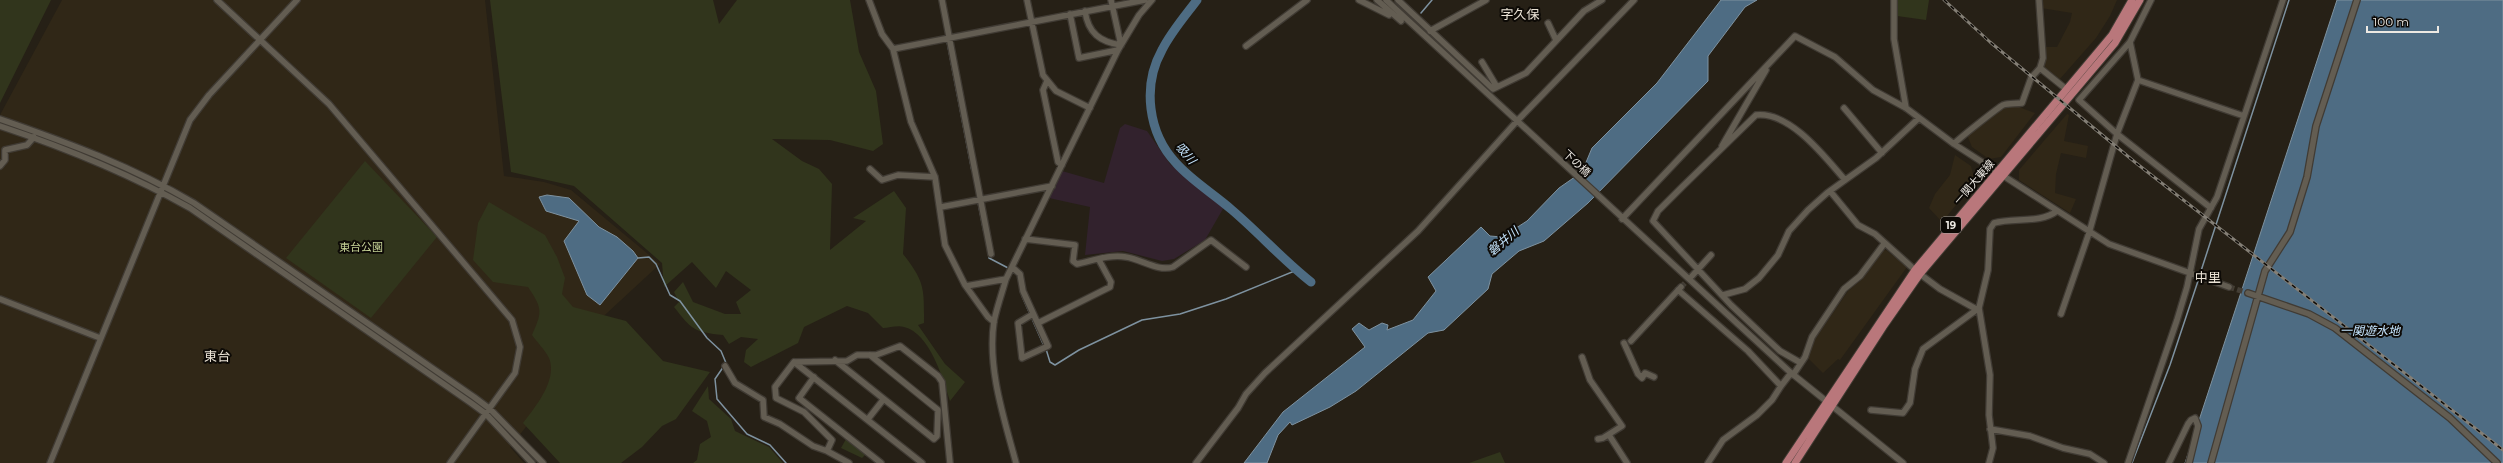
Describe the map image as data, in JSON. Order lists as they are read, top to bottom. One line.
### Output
{"streets":{"main road":["一関大東線","19"],"street":["下の橋"]},"crossings":[["下の橋","一関大東線"]],"districts":["字久保","中里","東台"],"water":["吸川","磐井川","一関遊水地"],"parks":["東台公園"],"scale_bar":"100 m"}
